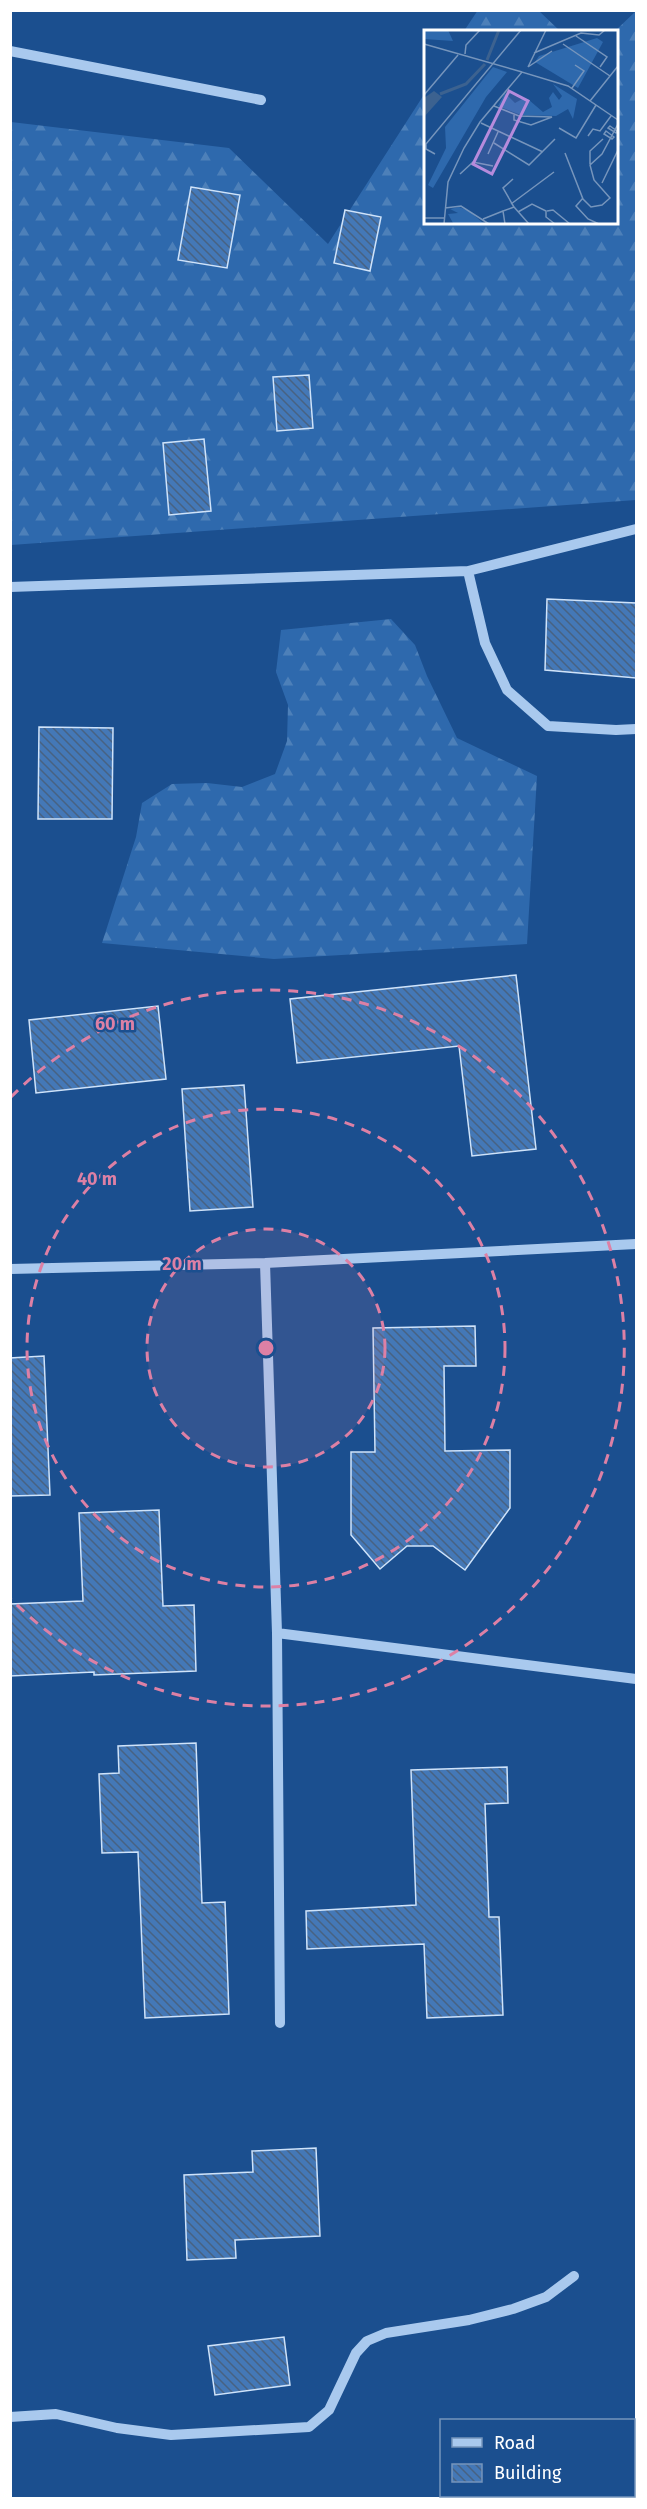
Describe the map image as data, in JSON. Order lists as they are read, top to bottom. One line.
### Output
{"legend":["Road","Building"],"rings":["60 m","40 m","20 m"]}
